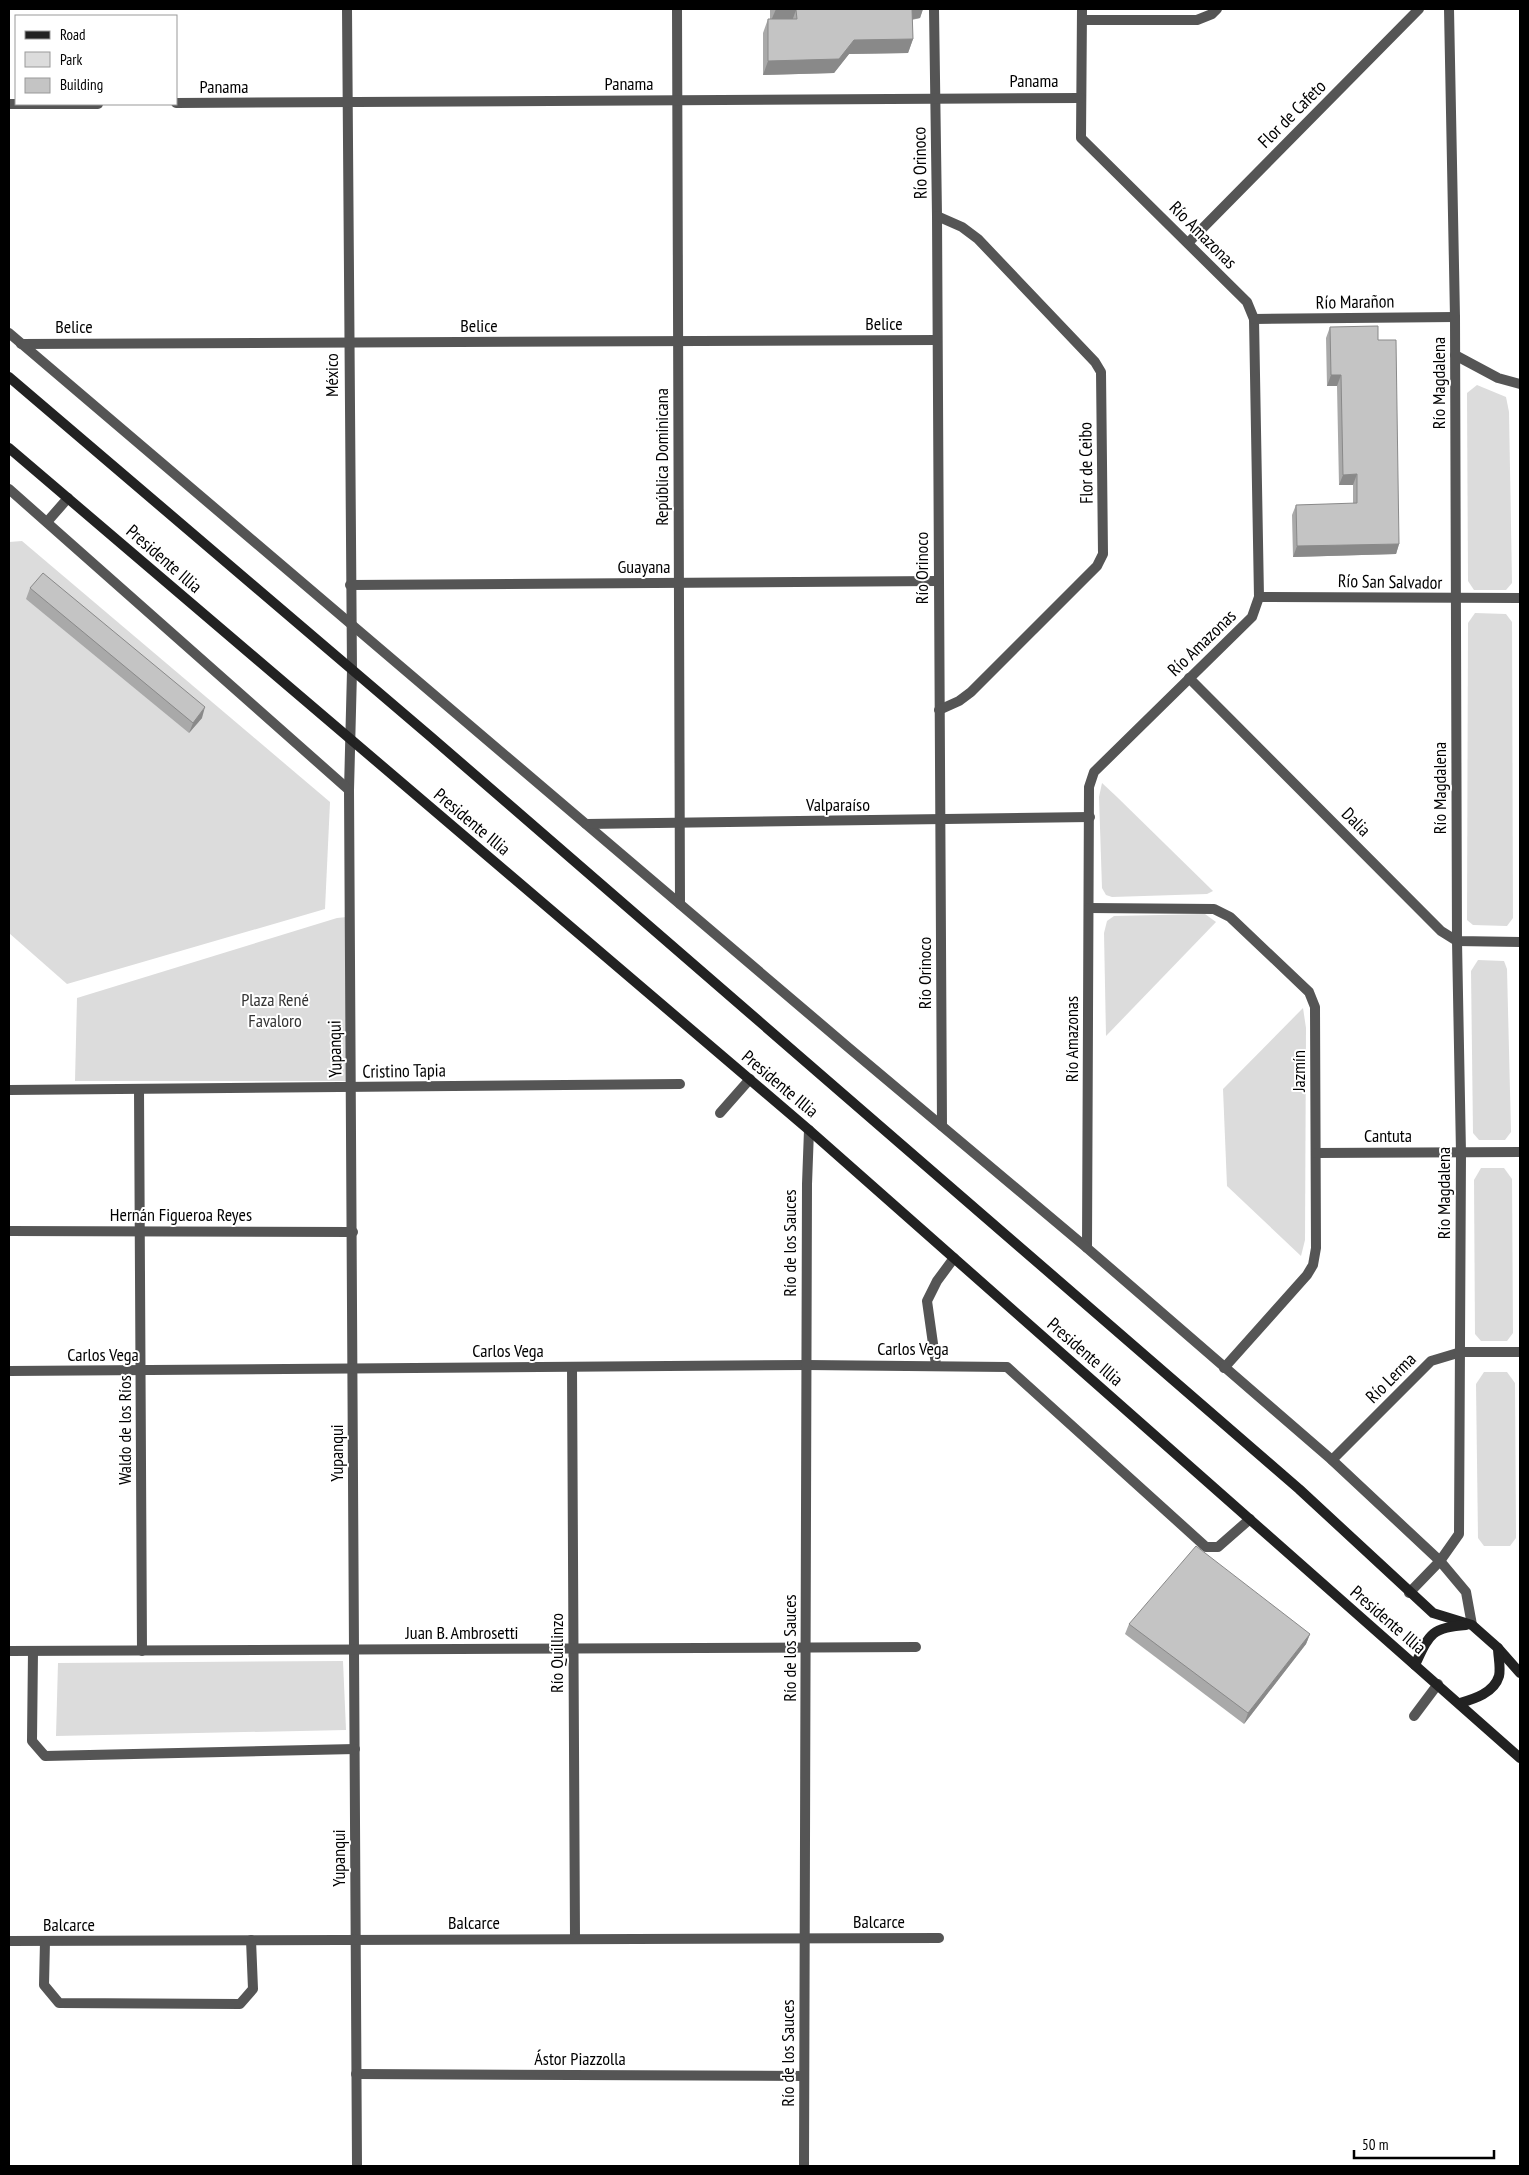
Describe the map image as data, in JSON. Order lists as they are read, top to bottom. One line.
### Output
{"streets":{"main road":["Presidente Illia"],"street":["Panama","Flor de Cafeto","Río Orinoco","Río Amazonas","Río Marañon","Belice","México","Río Magdalena","República Dominicana","Flor de Ceibo","Guayana","Río San Salvador","Valparaíso","Dalia","Yupanqui","Cristino Tapia","Jazmín","Cantuta","Hernán Figueroa Reyes","Río de los Sauces","Carlos Vega","Río Lerma","Waldo de los Ríos","Juan B. Ambrosetti","Río Quillinzo","Balcarce","Ástor Piazzolla"]},"crossings":[["Panama","Río Orinoco"],["Panama","Río Amazonas"],["Panama","México"],["Panama","República Dominicana"],["Flor de Cafeto","Río Amazonas"],["Río Orinoco","Belice"],["Río Orinoco","Flor de Ceibo"],["Río Orinoco","Guayana"],["Río Orinoco","Valparaíso"],["Río Amazonas","Río Marañon"],["Río Amazonas","Río San Salvador"],["Río Amazonas","Valparaíso"],["Río Amazonas","Dalia"],["Río Amazonas","Jazmín"],["Río Marañon","Río Magdalena"],["Belice","México"],["Belice","República Dominicana"],["México","Presidente Illia"],["México","Guayana"],["México","Yupanqui"],["Río Magdalena","Presidente Illia"],["Río Magdalena","Río San Salvador"],["Río Magdalena","Dalia"],["Río Magdalena","Cantuta"],["Río Magdalena","Río Lerma"],["República Dominicana","Guayana"],["República Dominicana","Valparaíso"],["Presidente Illia","Yupanqui"],["Presidente Illia","Río de los Sauces"],["Presidente Illia","Carlos Vega"],["Yupanqui","Cristino Tapia"],["Yupanqui","Hernán Figueroa Reyes"],["Yupanqui","Carlos Vega"],["Yupanqui","Juan B. Ambrosetti"],["Yupanqui","Balcarce"],["Yupanqui","Ástor Piazzolla"],["Cristino Tapia","Waldo de los Ríos"],["Jazmín","Cantuta"],["Hernán Figueroa Reyes","Waldo de los Ríos"],["Río de los Sauces","Carlos Vega"],["Río de los Sauces","Juan B. Ambrosetti"],["Río de los Sauces","Balcarce"],["Río de los Sauces","Ástor Piazzolla"],["Carlos Vega","Waldo de los Ríos"],["Carlos Vega","Río Quillinzo"],["Waldo de los Ríos","Juan B. Ambrosetti"],["Juan B. Ambrosetti","Río Quillinzo"],["Río Quillinzo","Balcarce"]],"parks":["Plaza René Favaloro"],"legend":["Road","Park","Building"],"scale_bar":"50 m"}
